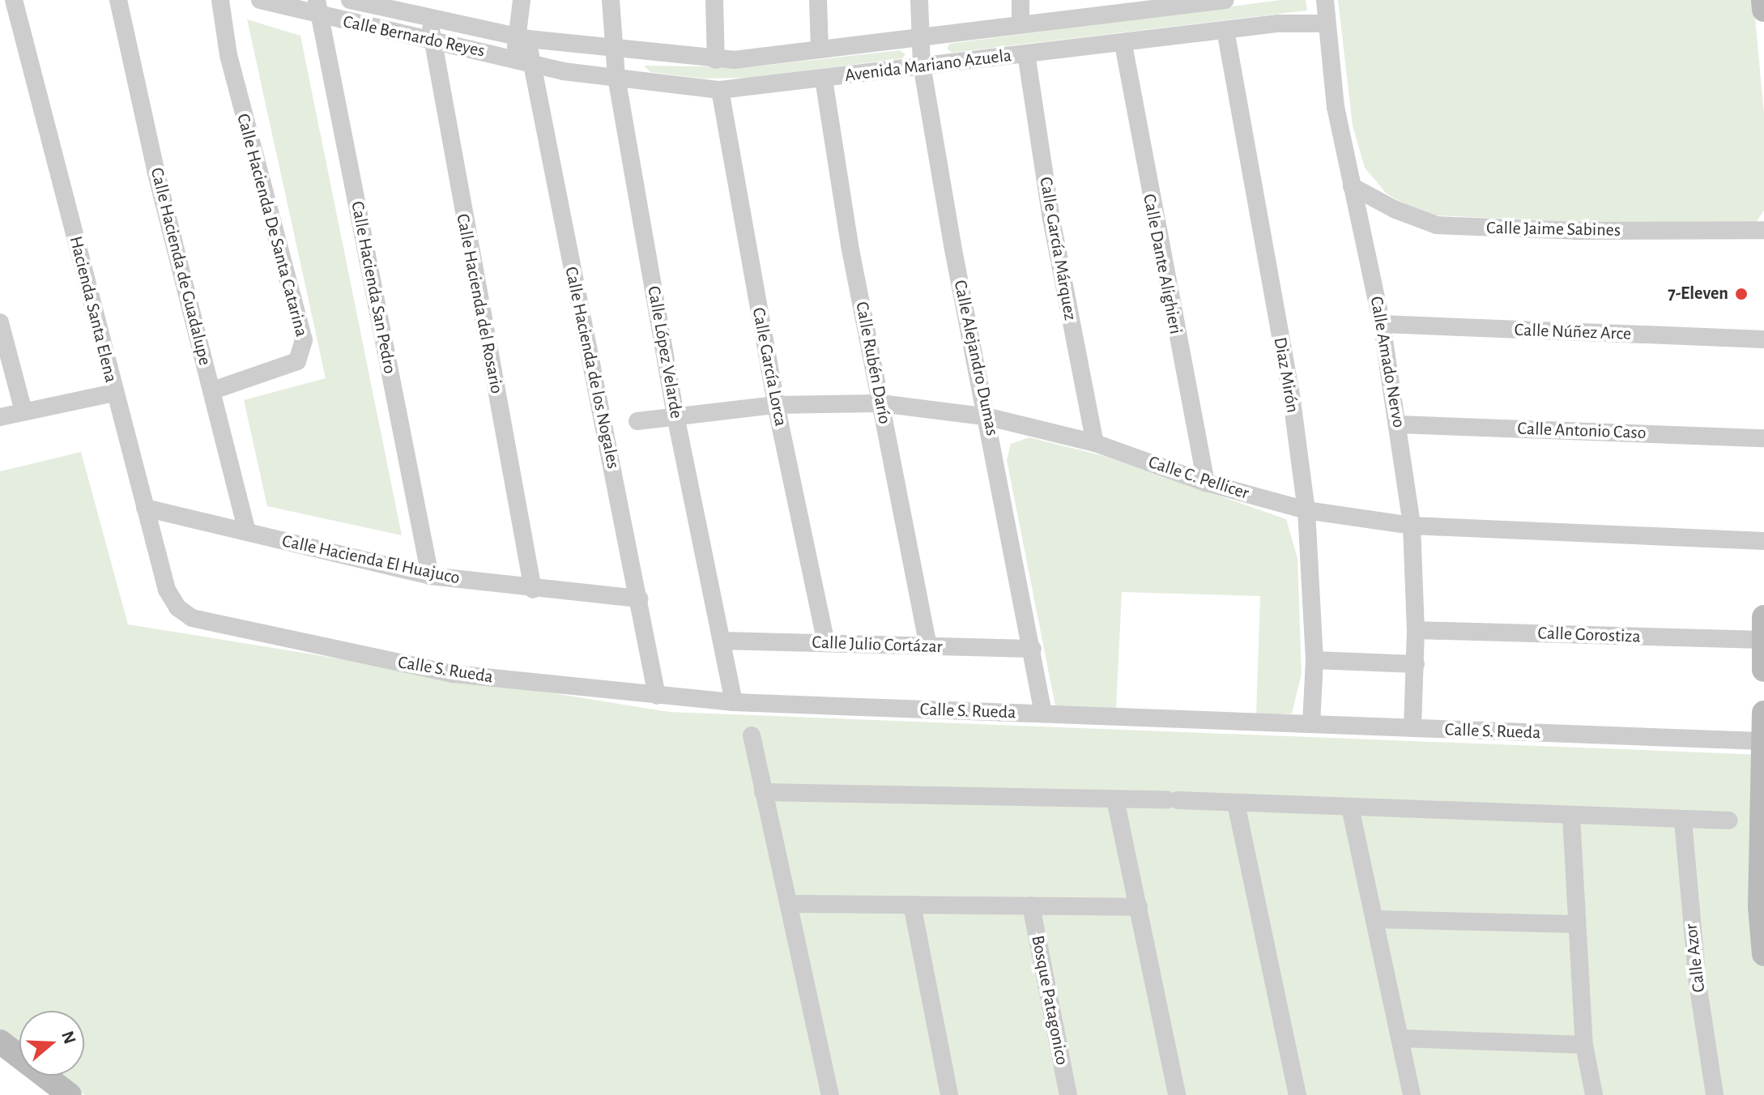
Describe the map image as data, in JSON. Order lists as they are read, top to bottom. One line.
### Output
{"streets":{"street":["Calle Bernardo Reyes","Avenida Mariano Azuela","Calle Hacienda De Santa Catarina","Calle Jaime Sabines","Calle García Márquez","Calle Dante Alighieri","Calle Hacienda de Guadalupe","Calle Hacienda San Pedro","Calle Hacienda del Rosario","Hacienda Santa Elena","Calle Núñez Arce","Calle López Velarde","Calle Alejandro Dumas","Calle Amado Nervo","Calle Rubén Darío","Calle García Lorca","Calle Hacienda de los Nogales","Diaz Mirón","Calle Antonio Caso","Calle C. Pellicer","Calle Hacienda El Huajuco","Calle Gorostiza","Calle Julio Cortázar","Calle S. Rueda","Calle Azor","Bosque Patagonico"]},"crossings":[["Calle Bernardo Reyes","Avenida Mariano Azuela"],["Calle Bernardo Reyes","Calle Hacienda San Pedro"],["Calle Bernardo Reyes","Calle Hacienda del Rosario"],["Calle Bernardo Reyes","Calle Hacienda de los Nogales"],["Avenida Mariano Azuela","Calle García Márquez"],["Avenida Mariano Azuela","Calle Dante Alighieri"],["Avenida Mariano Azuela","Calle López Velarde"],["Avenida Mariano Azuela","Calle Alejandro Dumas"],["Avenida Mariano Azuela","Calle Amado Nervo"],["Avenida Mariano Azuela","Calle Rubén Darío"],["Avenida Mariano Azuela","Calle García Lorca"],["Avenida Mariano Azuela","Calle Hacienda de los Nogales"],["Avenida Mariano Azuela","Diaz Mirón"],["Calle Hacienda De Santa Catarina","Calle Hacienda de Guadalupe"],["Calle Jaime Sabines","Calle Amado Nervo"],["Calle García Márquez","Calle C. Pellicer"],["Calle Dante Alighieri","Calle C. Pellicer"],["Calle Hacienda de Guadalupe","Calle Hacienda El Huajuco"],["Calle Hacienda San Pedro","Calle Hacienda El Huajuco"],["Calle Hacienda del Rosario","Calle Hacienda El Huajuco"],["Hacienda Santa Elena","Calle Hacienda El Huajuco"],["Hacienda Santa Elena","Calle S. Rueda"],["Calle Núñez Arce","Calle Amado Nervo"],["Calle López Velarde","Calle C. Pellicer"],["Calle López Velarde","Calle Julio Cortázar"],["Calle López Velarde","Calle S. Rueda"],["Calle Alejandro Dumas","Calle C. Pellicer"],["Calle Alejandro Dumas","Calle Julio Cortázar"],["Calle Alejandro Dumas","Calle S. Rueda"],["Calle Amado Nervo","Calle Antonio Caso"],["Calle Amado Nervo","Calle C. Pellicer"],["Calle Amado Nervo","Calle Gorostiza"],["Calle Amado Nervo","Calle S. Rueda"],["Calle Rubén Darío","Calle C. Pellicer"],["Calle Rubén Darío","Calle Julio Cortázar"],["Calle García Lorca","Calle C. Pellicer"],["Calle García Lorca","Calle Julio Cortázar"],["Calle Hacienda de los Nogales","Calle Hacienda El Huajuco"],["Calle Hacienda de los Nogales","Calle S. Rueda"],["Diaz Mirón","Calle C. Pellicer"],["Diaz Mirón","Calle S. Rueda"]],"places":["7-Eleven"],"north":"right"}
